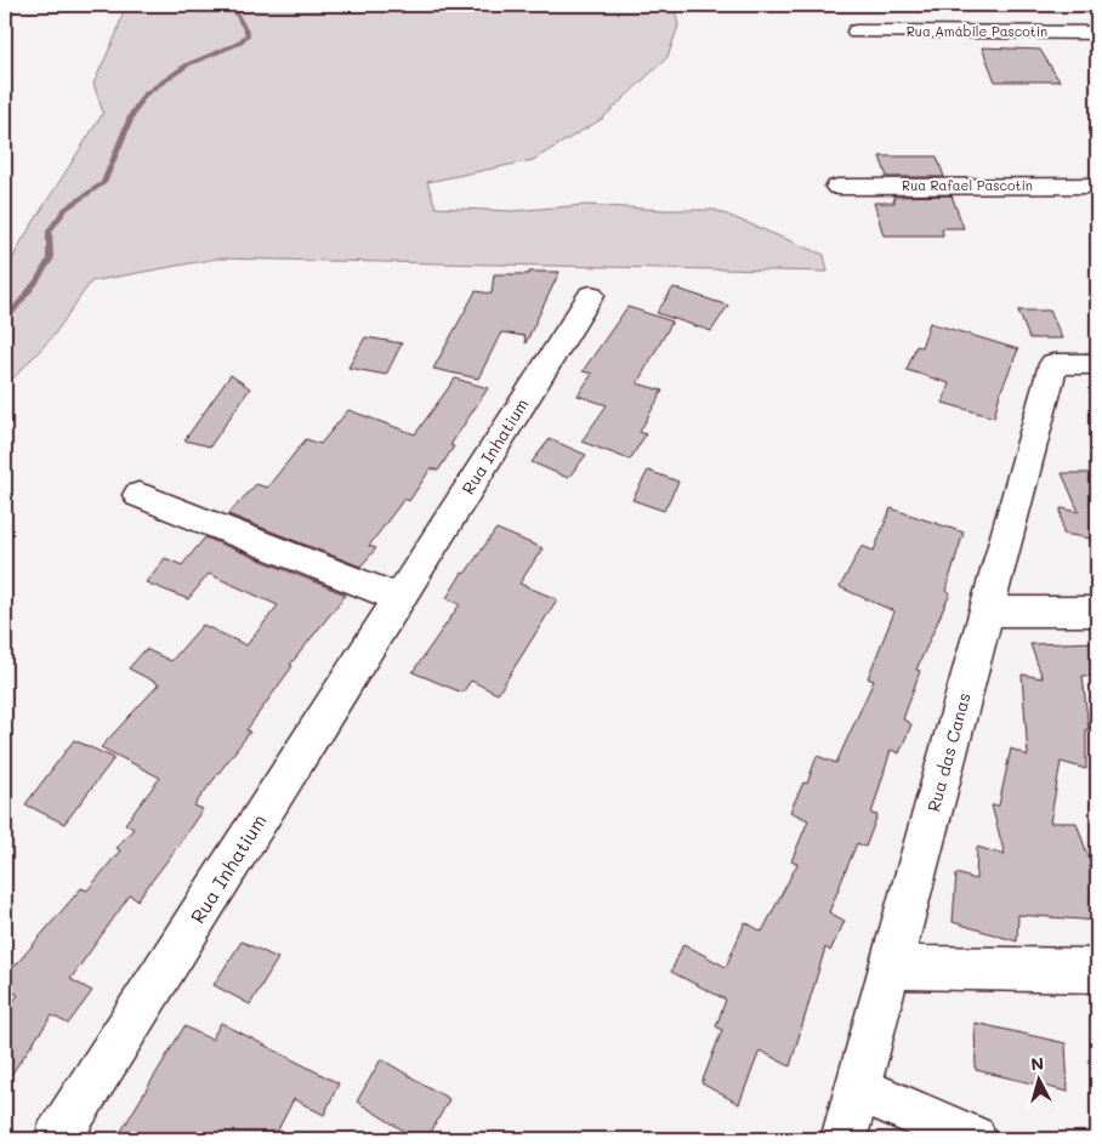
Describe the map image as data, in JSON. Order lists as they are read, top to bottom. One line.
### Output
{"streets":{"street":["Rua Amábile Pascotin","Rua Rafael Pascotin","Rua Inhatium","Rua das Canas"]},"north":"top"}
